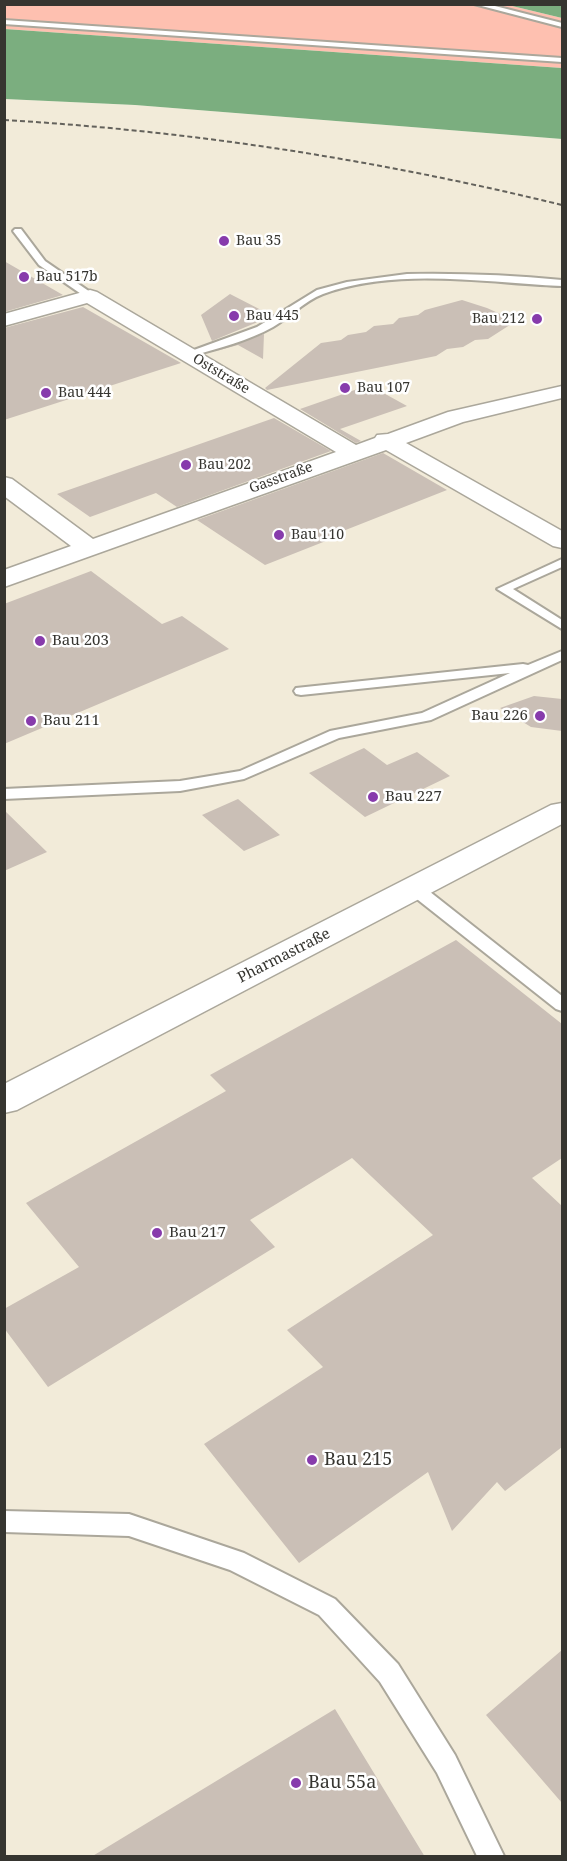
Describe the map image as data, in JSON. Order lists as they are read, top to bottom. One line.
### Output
{"streets":{"street":["Oststraße","Gasstraße","Pharmastraße"]},"crossings":[["Oststraße","Gasstraße"]],"places":["Bau 35","Bau 517b","Bau 445","Bau 212","Bau 107","Bau 444","Bau 202","Bau 110","Bau 203","Bau 226","Bau 211","Bau 227","Bau 217","Bau 215","Bau 55a"]}
